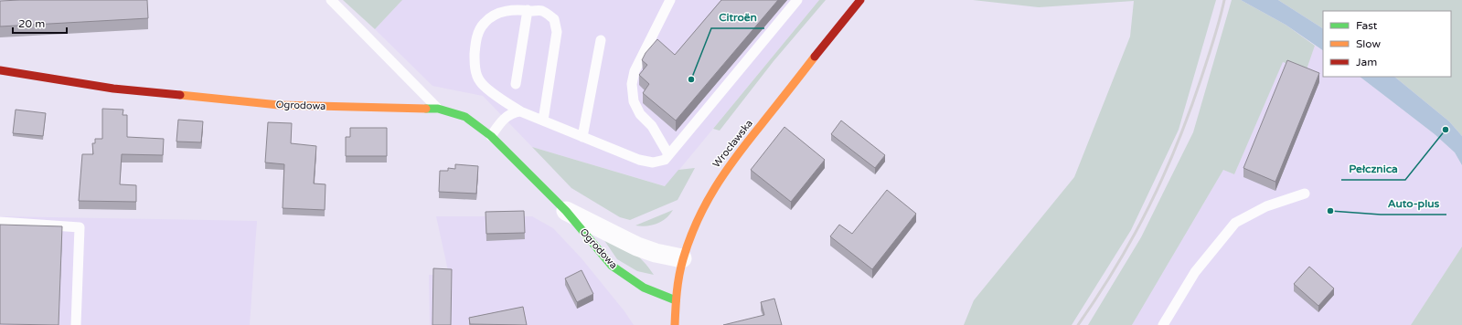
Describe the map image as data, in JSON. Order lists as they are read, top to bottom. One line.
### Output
{"streets":{"street":["Ogrodowa","Wrocławska"]},"crossings":[["Ogrodowa","Wrocławska"]],"places":["Citroën","Pełcznica","Auto-plus"],"legend":["Fast","Slow","Jam"],"scale_bar":"20 m"}
